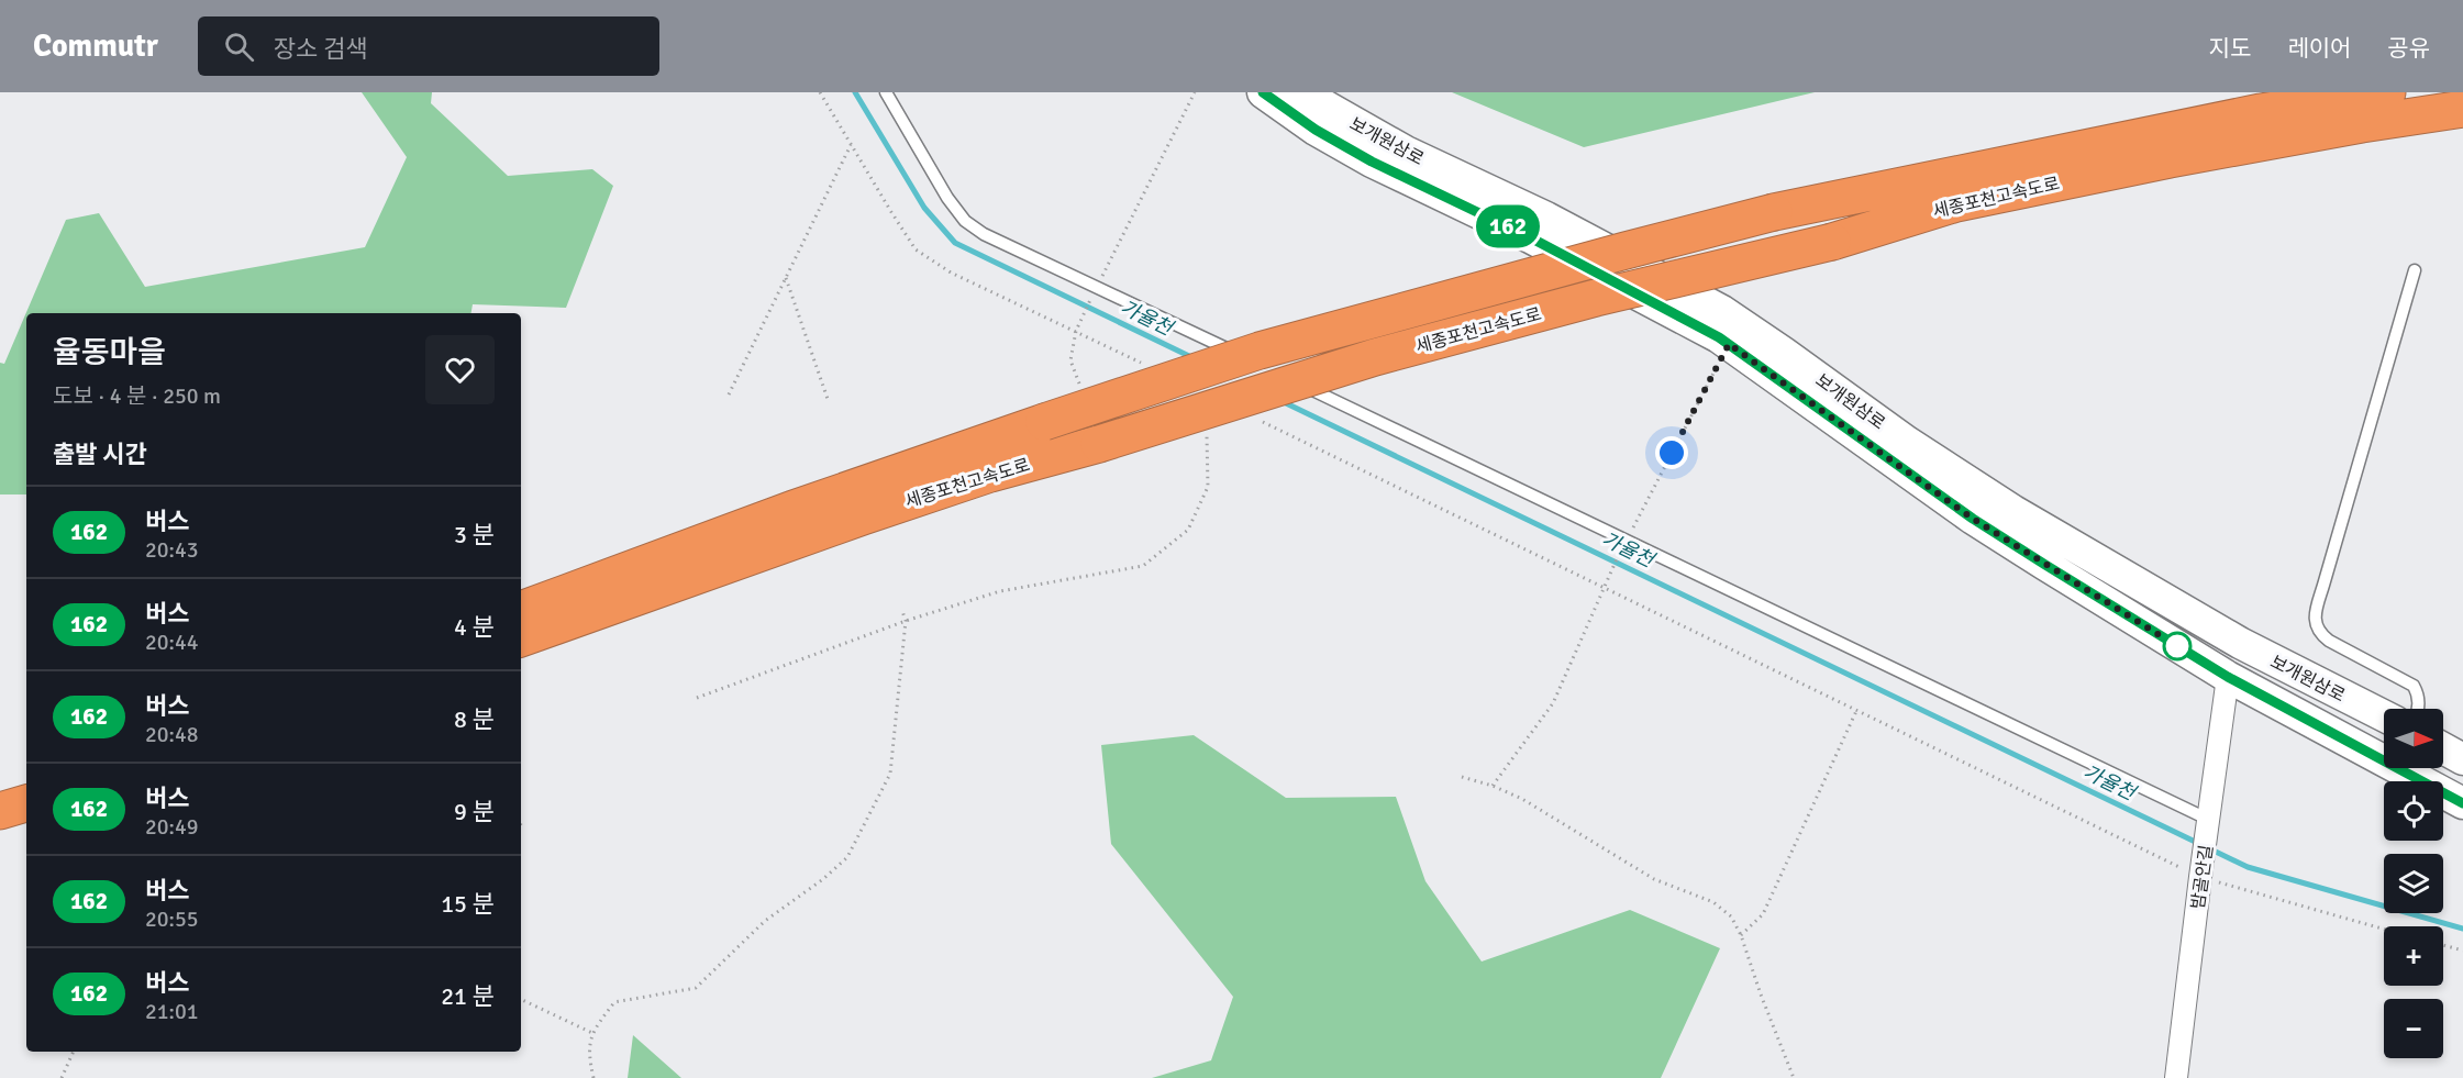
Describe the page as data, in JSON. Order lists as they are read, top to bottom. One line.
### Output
{"streets":{"highway":["세종포천고속도로"],"main road":["보개원삼로"],"street":["밤골안길"]},"crossings":[["보개원삼로","밤골안길"]],"water":["가율천"],"lines":["bus line 162"],"north":"right","page":{"header":"Commutr","search":"장소 검색","nav":["지도","레이어","공유"],"on_map":"162","heading":[["율동마을","도보 · 4 분 · 250 m"],"출발 시간"],"list":[{"mark":"162","name":"버스","note":"20:43","value":"3 분"},{"mark":"162","name":"버스","note":"20:44","value":"4 분"},{"mark":"162","name":"버스","note":"20:48","value":"8 분"},{"mark":"162","name":"버스","note":"20:49","value":"9 분"},{"mark":"162","name":"버스","note":"20:55","value":"15 분"},{"mark":"162","name":"버스","note":"21:01","value":"21 분"}],"map_buttons":["+","−"]}}
